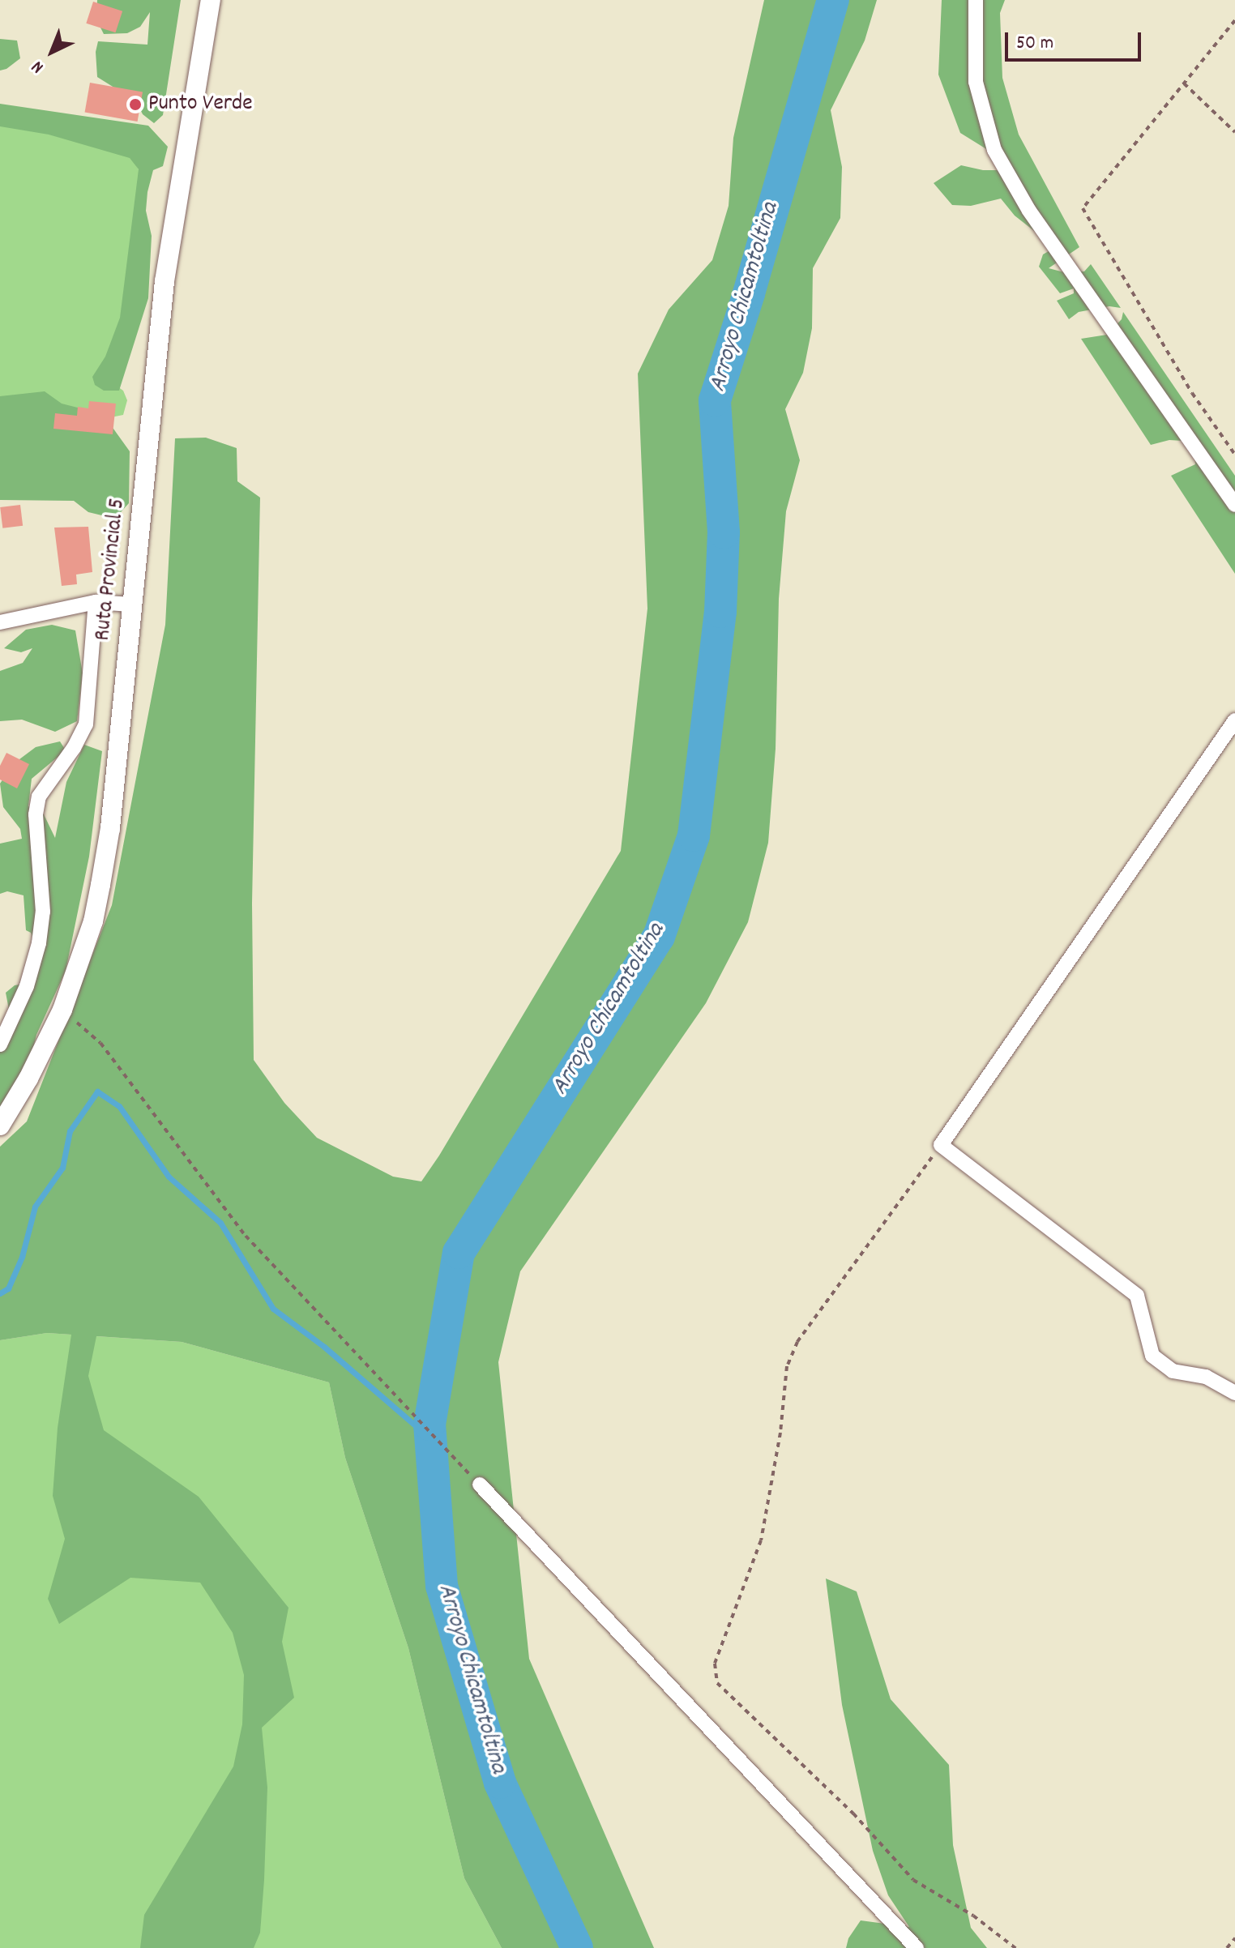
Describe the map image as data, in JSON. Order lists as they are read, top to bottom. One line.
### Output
{"streets":{"main road":["Ruta Provincial 5"]},"water":["Arroyo Chicamtoltina"],"places":["Punto Verde"],"scale_bar":"50 m","north":"bottom left"}
